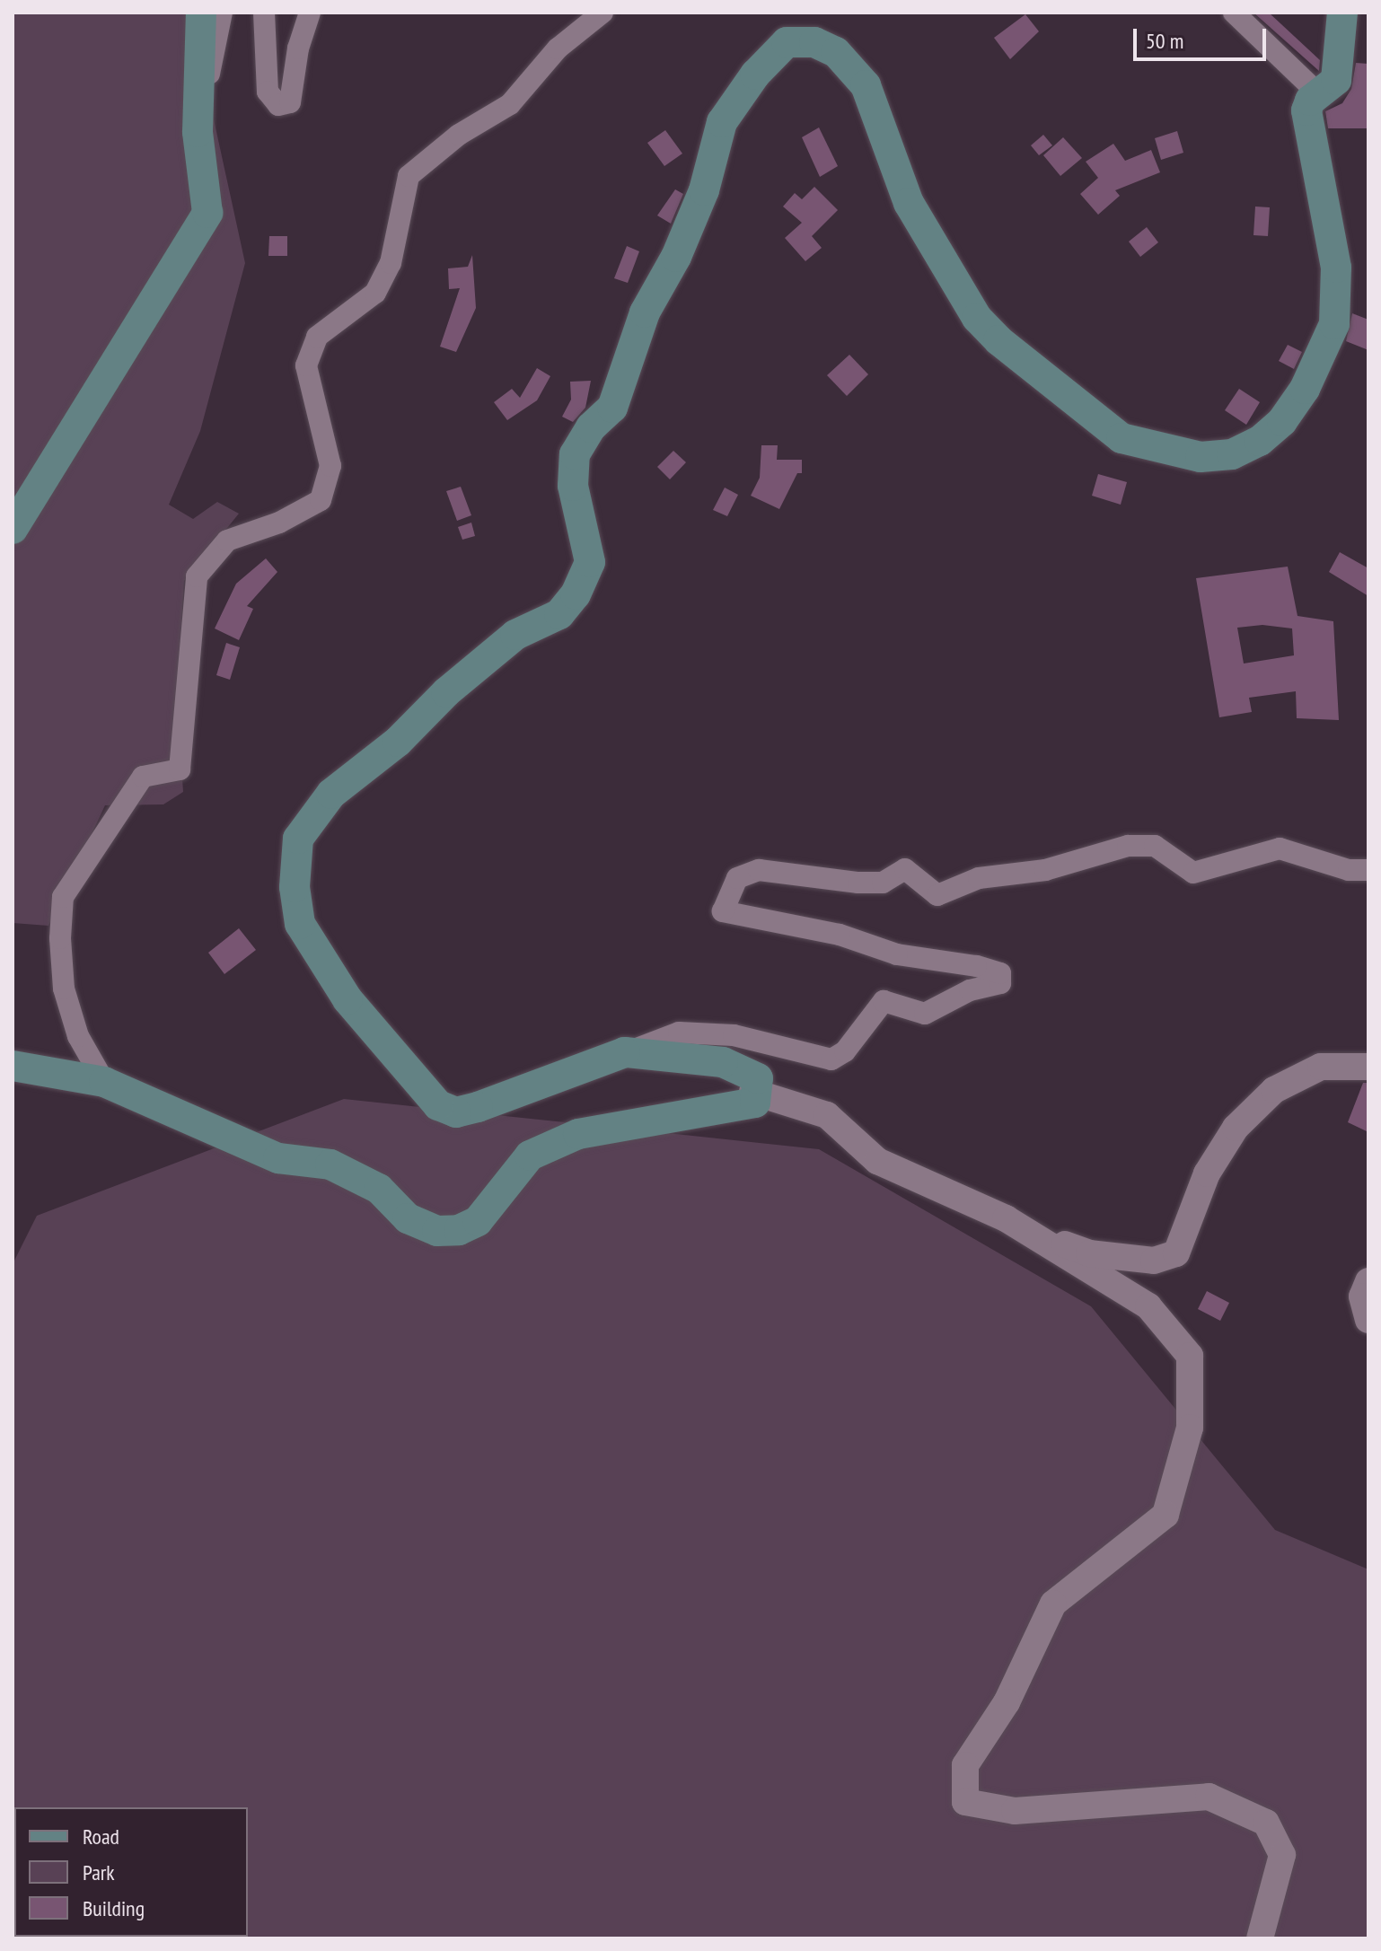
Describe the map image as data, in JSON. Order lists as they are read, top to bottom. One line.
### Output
{"legend":["Road","Park","Building"],"scale_bar":"50 m"}
